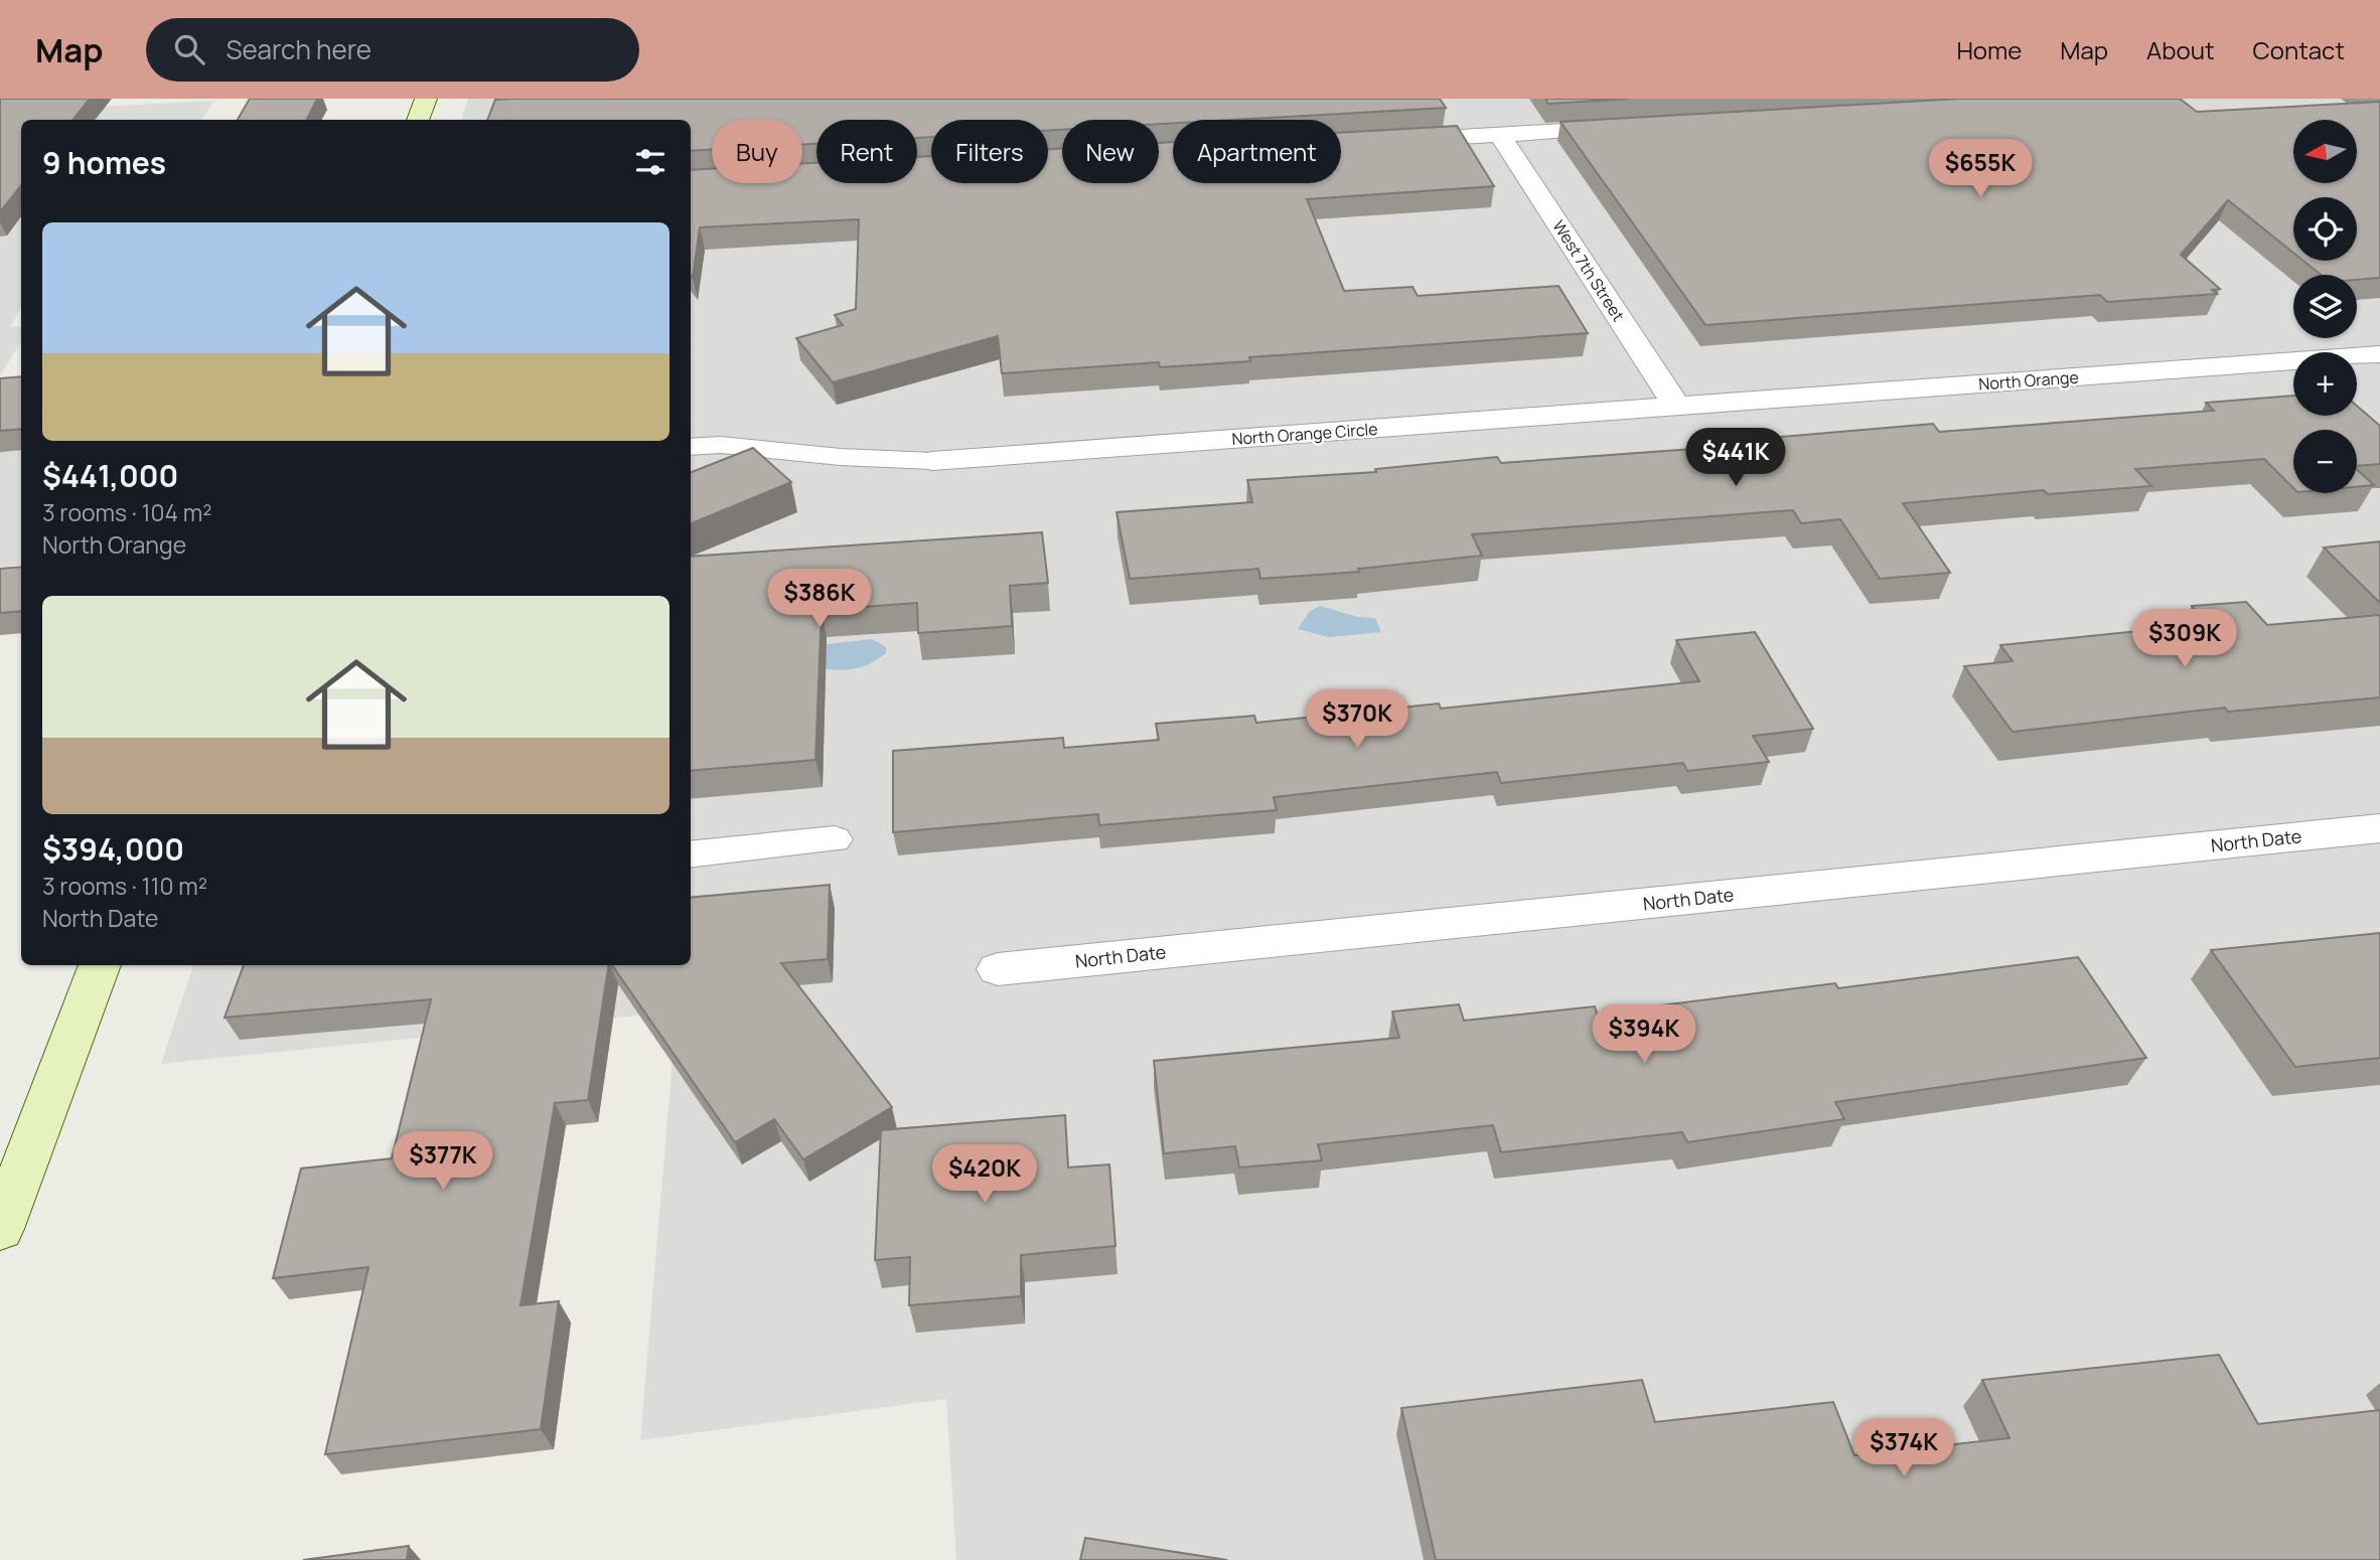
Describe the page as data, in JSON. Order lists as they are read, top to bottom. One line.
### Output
{"streets":{"street":["West 7th Street","North Orange","North Orange Circle","North Date"]},"crossings":[["West 7th Street","North Orange"],["West 7th Street","North Orange Circle"],["North Orange","North Orange Circle"]],"north":"left","page":{"header":"Map","search":"Search here","nav":["Home","Map","About","Contact"],"map_buttons":["+","−"],"chip":["Buy","Rent","Filters","New","Apartment"],"heading":"9 homes","price":["$655K","$441K","$386K","$309K","$370K","$394K","$377K","$420K","$374K"],"list":[{"name":"$441,000","note":"3 rooms · 104 m² · North Orange"},{"name":"$394,000","note":"3 rooms · 110 m² · North Date"}]}}
